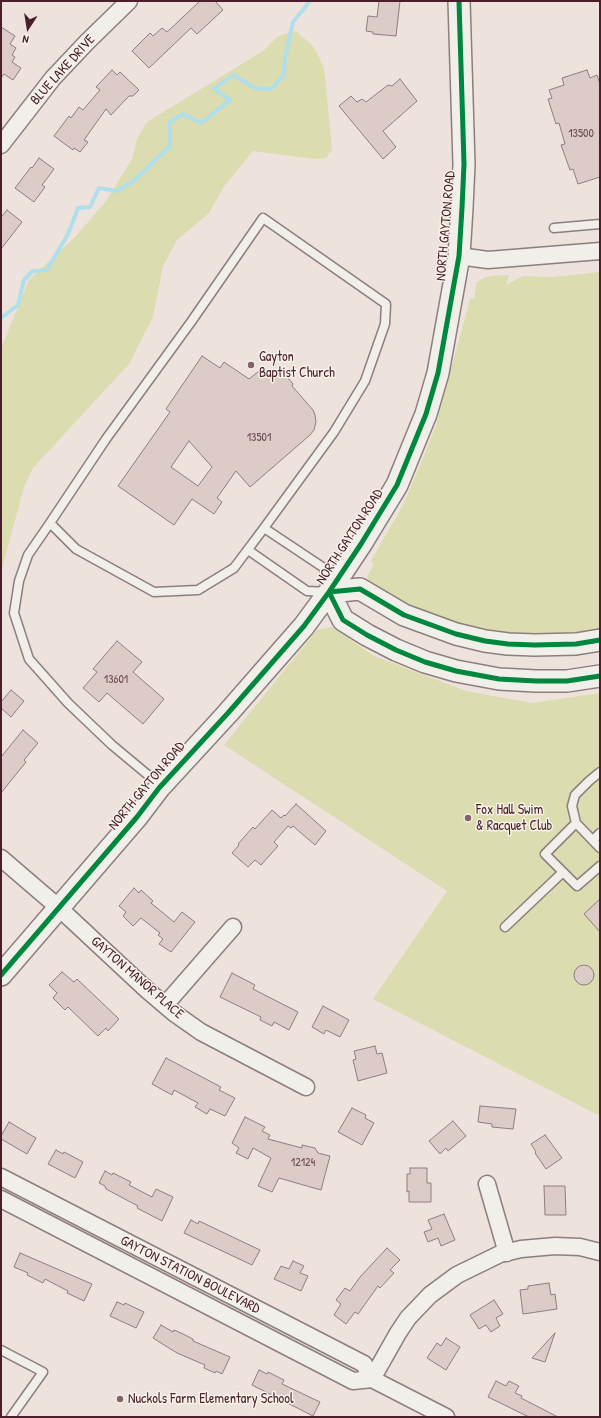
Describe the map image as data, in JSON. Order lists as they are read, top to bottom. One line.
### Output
{"streets":{"street":["BLUE LAKE DRIVE","NORTH GAYTON ROAD","GAYTON MANOR PLACE","GAYTON STATION BOULEVARD"]},"crossings":[["NORTH GAYTON ROAD","GAYTON MANOR PLACE"]],"places":["Gayton Baptist Church","Fox Hall Swim & Racquet Club","Nuckols Farm Elementary School"],"house_numbers":["13500","13501","13601","12124"],"north":"bottom"}
